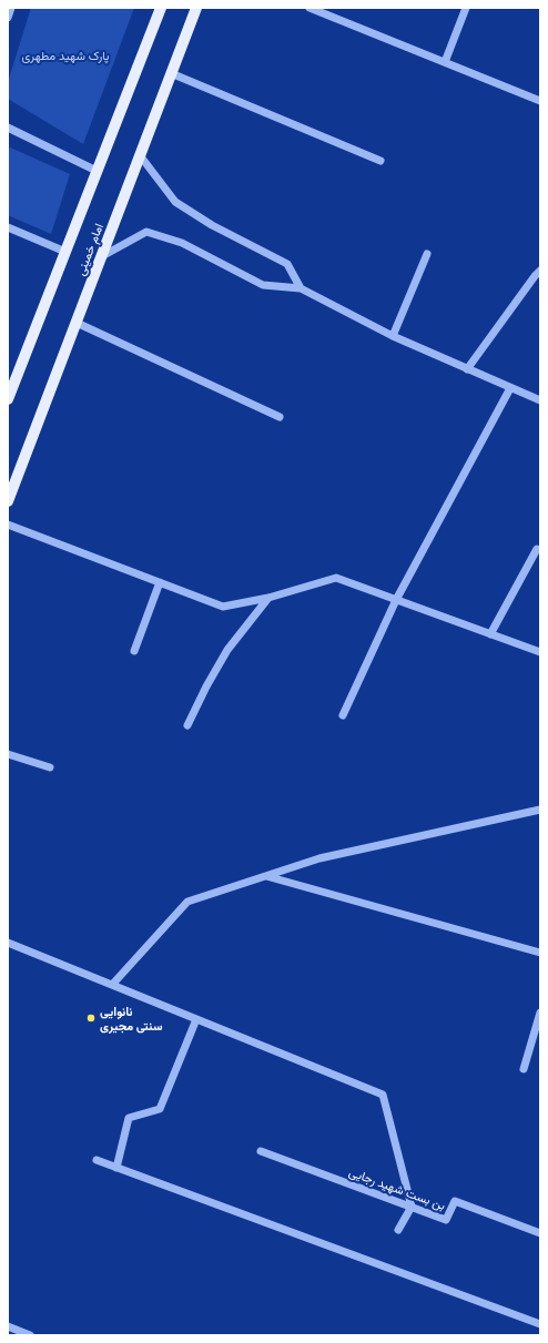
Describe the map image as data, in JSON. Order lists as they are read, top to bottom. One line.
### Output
{"streets":{"main road":["امام خمینی"],"street":["بن بست شهید رجایی"]},"parks":["پارک شهید مطهری"],"places":["نانوایی سنتی مجیری"]}
